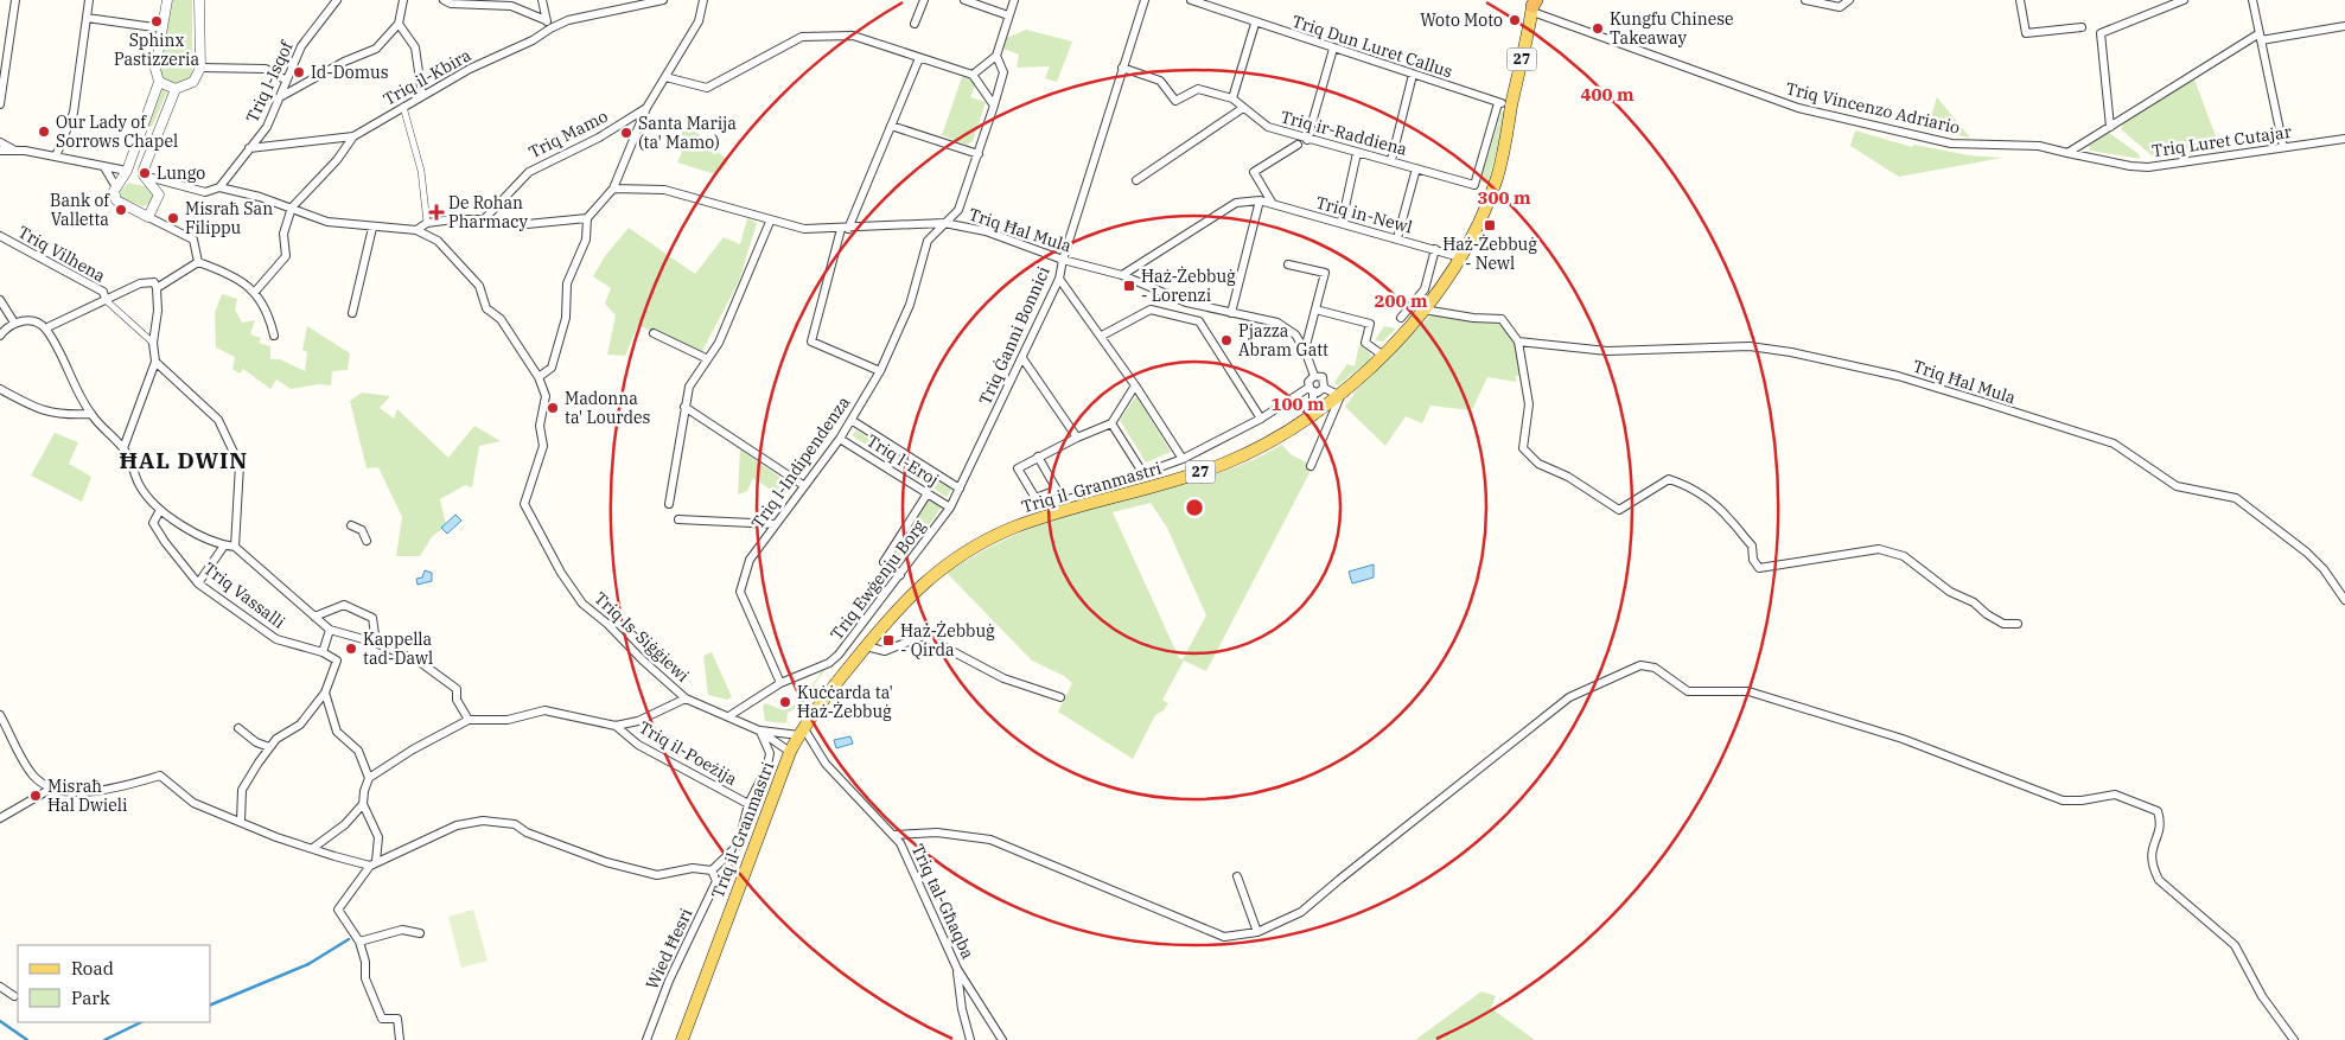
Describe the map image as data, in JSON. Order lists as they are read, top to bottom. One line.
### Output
{"streets":{"main road":["27","Triq il-Granmastri"],"street":["Triq Dun Luret Callus","Triq il-Kbira","Triq l-Isqof","Triq Vincenzo Adriario","Triq ir-Raddiena","Triq Mamo","Triq Luret Cutajar","Triq in-Newl","Triq Ħal Mula","Triq Vilhena","Triq Ġanni Bonnici","Triq l-Eroj","Triq l-Indipendenza","Triq Ewġenju Borg","Triq Vassalli","Triq Is-Siġġiewi","Triq il-Poeżija","Triq tal-Għaqba","Wied Ħesri"]},"crossings":[["Triq Dun Luret Callus","Triq ir-Raddiena"],["Triq Dun Luret Callus","Triq il-Granmastri"],["Triq il-Kbira","Triq l-Isqof"],["Triq Vincenzo Adriario","Triq Luret Cutajar"],["Triq Vincenzo Adriario","Triq il-Granmastri"],["Triq ir-Raddiena","Triq Ġanni Bonnici"],["Triq Mamo","Triq Ħal Mula"],["Triq in-Newl","Triq Ħal Mula"],["Triq in-Newl","Triq il-Granmastri"],["Triq Ħal Mula","Triq Ġanni Bonnici"],["Triq Ħal Mula","Triq l-Indipendenza"],["Triq Ġanni Bonnici","Triq l-Eroj"],["Triq Ġanni Bonnici","Triq Ewġenju Borg"],["Triq l-Eroj","Triq l-Indipendenza"],["Triq l-Eroj","Triq Ewġenju Borg"],["Triq l-Indipendenza","Triq Ewġenju Borg"],["Triq il-Granmastri","Triq Is-Siġġiewi"],["Triq il-Granmastri","Triq tal-Għaqba"],["Triq Ewġenju Borg","Triq Is-Siġġiewi"],["Triq Is-Siġġiewi","Triq tal-Għaqba"]],"districts":["ĦAL DWIN"],"places":{"other":["Woto Moto","Sphinx Pastizzeria","Kungfu Chinese Takeaway","Id-Domus","Our Lady of Sorrows Chapel","Santa Marija (ta' Mamo)","Lungo","Bank of Valletta","Misraħ San Filippu","Pjazza Abram Gatt","Madonna ta' Lourdes","Kappella tad-Dawl","Kuċċarda ta' Ħaż-Żebbuġ","Misraħ Ħal Dwieli"],"health":["De Rohan Pharmacy"],"transit":["Ħaż-Żebbuġ - Newl","Ħaż-Żebbuġ - Lorenzi","Ħaż-Żebbuġ - Qirda"]},"legend":["Road","Park"],"rings":["400 m","300 m","200 m","100 m"]}
